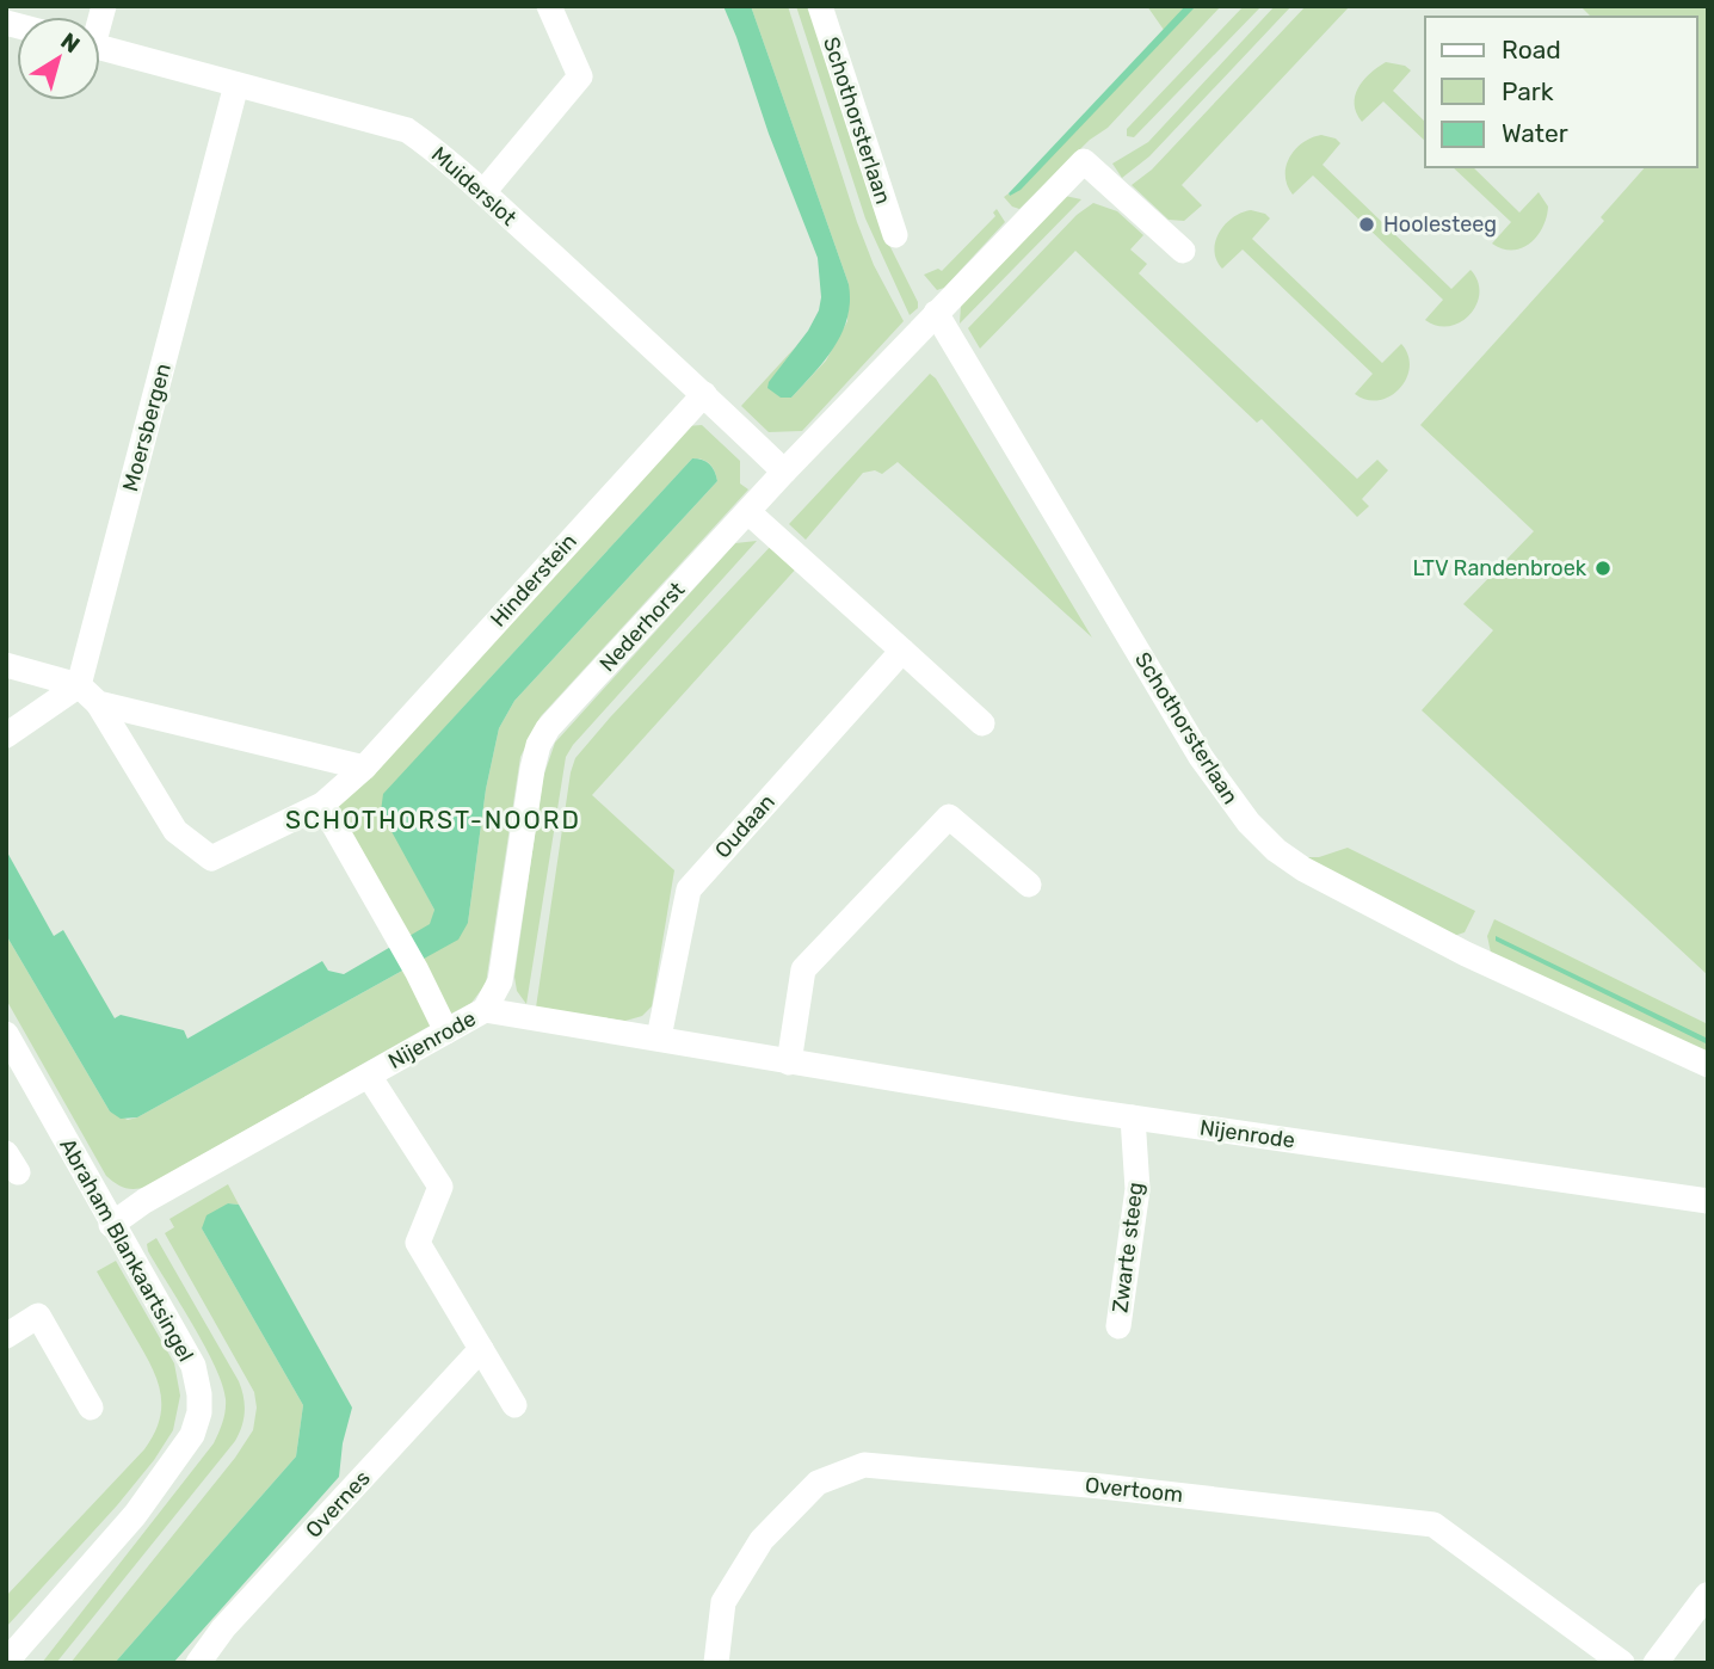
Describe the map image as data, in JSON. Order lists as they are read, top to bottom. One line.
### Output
{"streets":{"street":["Schothorsterlaan","Muiderslot","Moersbergen","Hinderstein","Nederhorst","Oudaan","Nijenrode","Zwarte steeg","Abraham Blankaartsingel","Overtoom","Overnes"]},"crossings":[["Schothorsterlaan","Nederhorst"],["Muiderslot","Moersbergen"],["Muiderslot","Hinderstein"],["Muiderslot","Nederhorst"],["Moersbergen","Hinderstein"],["Nederhorst","Nijenrode"],["Oudaan","Nijenrode"],["Nijenrode","Zwarte steeg"],["Nijenrode","Abraham Blankaartsingel"]],"districts":["SCHOTHORST-NOORD"],"places":["Hoolesteeg","LTV Randenbroek"],"legend":["Road","Park","Water"],"north":"top right"}
